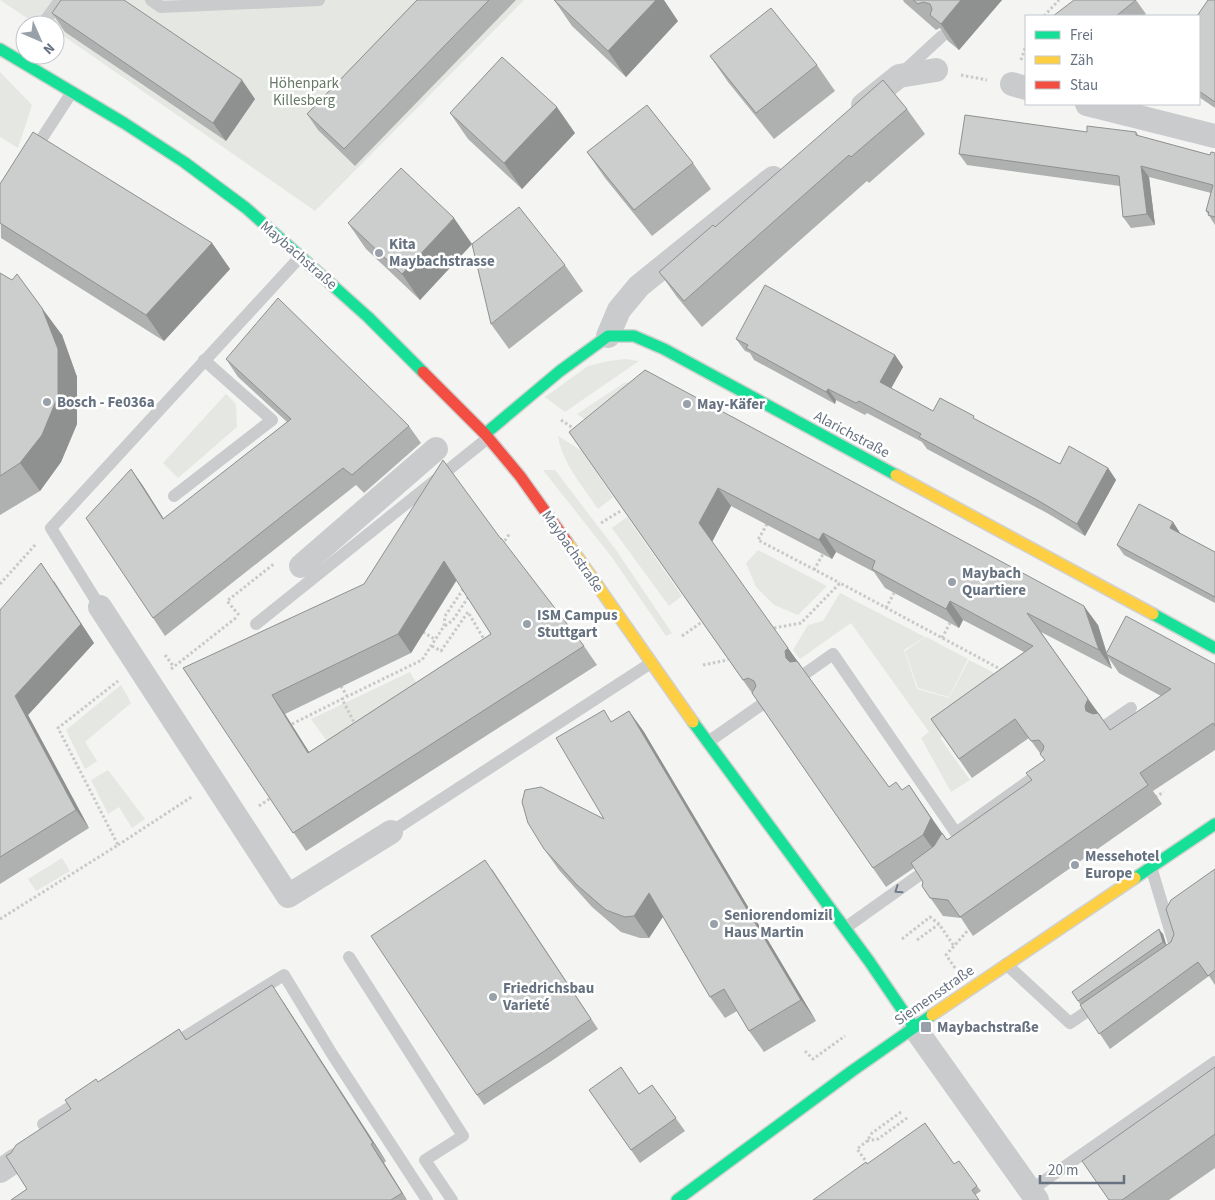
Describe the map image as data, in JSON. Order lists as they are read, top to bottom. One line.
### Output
{"streets":{"main road":["Maybachstraße","Alarichstraße","Siemensstraße"]},"crossings":[["Maybachstraße","Siemensstraße"]],"parks":["Höhenpark Killesberg"],"places":{"other":["Kita Maybachstrasse","Bosch - Fe036a","May-Käfer","Maybach Quartiere","ISM Campus Stuttgart","Messehotel Europe","Seniorendomizil Haus Martin","Friedrichsbau Varieté"],"transit":["Maybachstraße"]},"legend":["Frei","Zäh","Stau"],"scale_bar":"20 m","north":"bottom right"}
